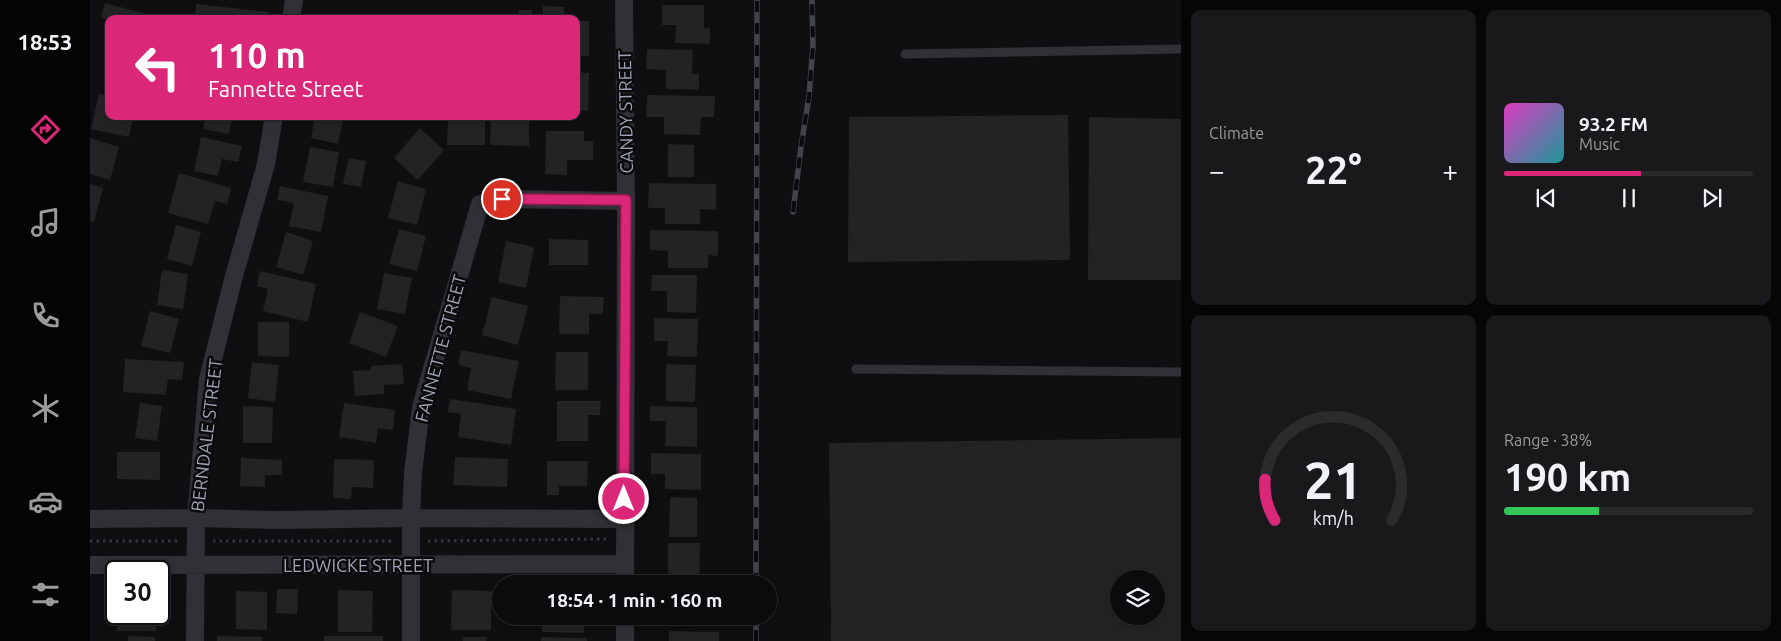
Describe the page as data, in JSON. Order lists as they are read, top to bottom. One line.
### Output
{"streets":{"street":["CANDY STREET","FANNETTE STREET","BERNDALE STREET","LEDWICKE STREET"]},"crossings":[["CANDY STREET","FANNETTE STREET"],["CANDY STREET","LEDWICKE STREET"],["FANNETTE STREET","LEDWICKE STREET"],["BERNDALE STREET","LEDWICKE STREET"]],"page":{"tabs":"18:53","tile":["Climate",["Range · 38%","190 km"]],"turn":["110 m","Fannette Street"],"song":["93.2 FM","Music"],"heat":["−","22°","+"],"limit":"30","trip":"18:54 · 1 min · 160 m","gauge":["21","km/h"]}}
